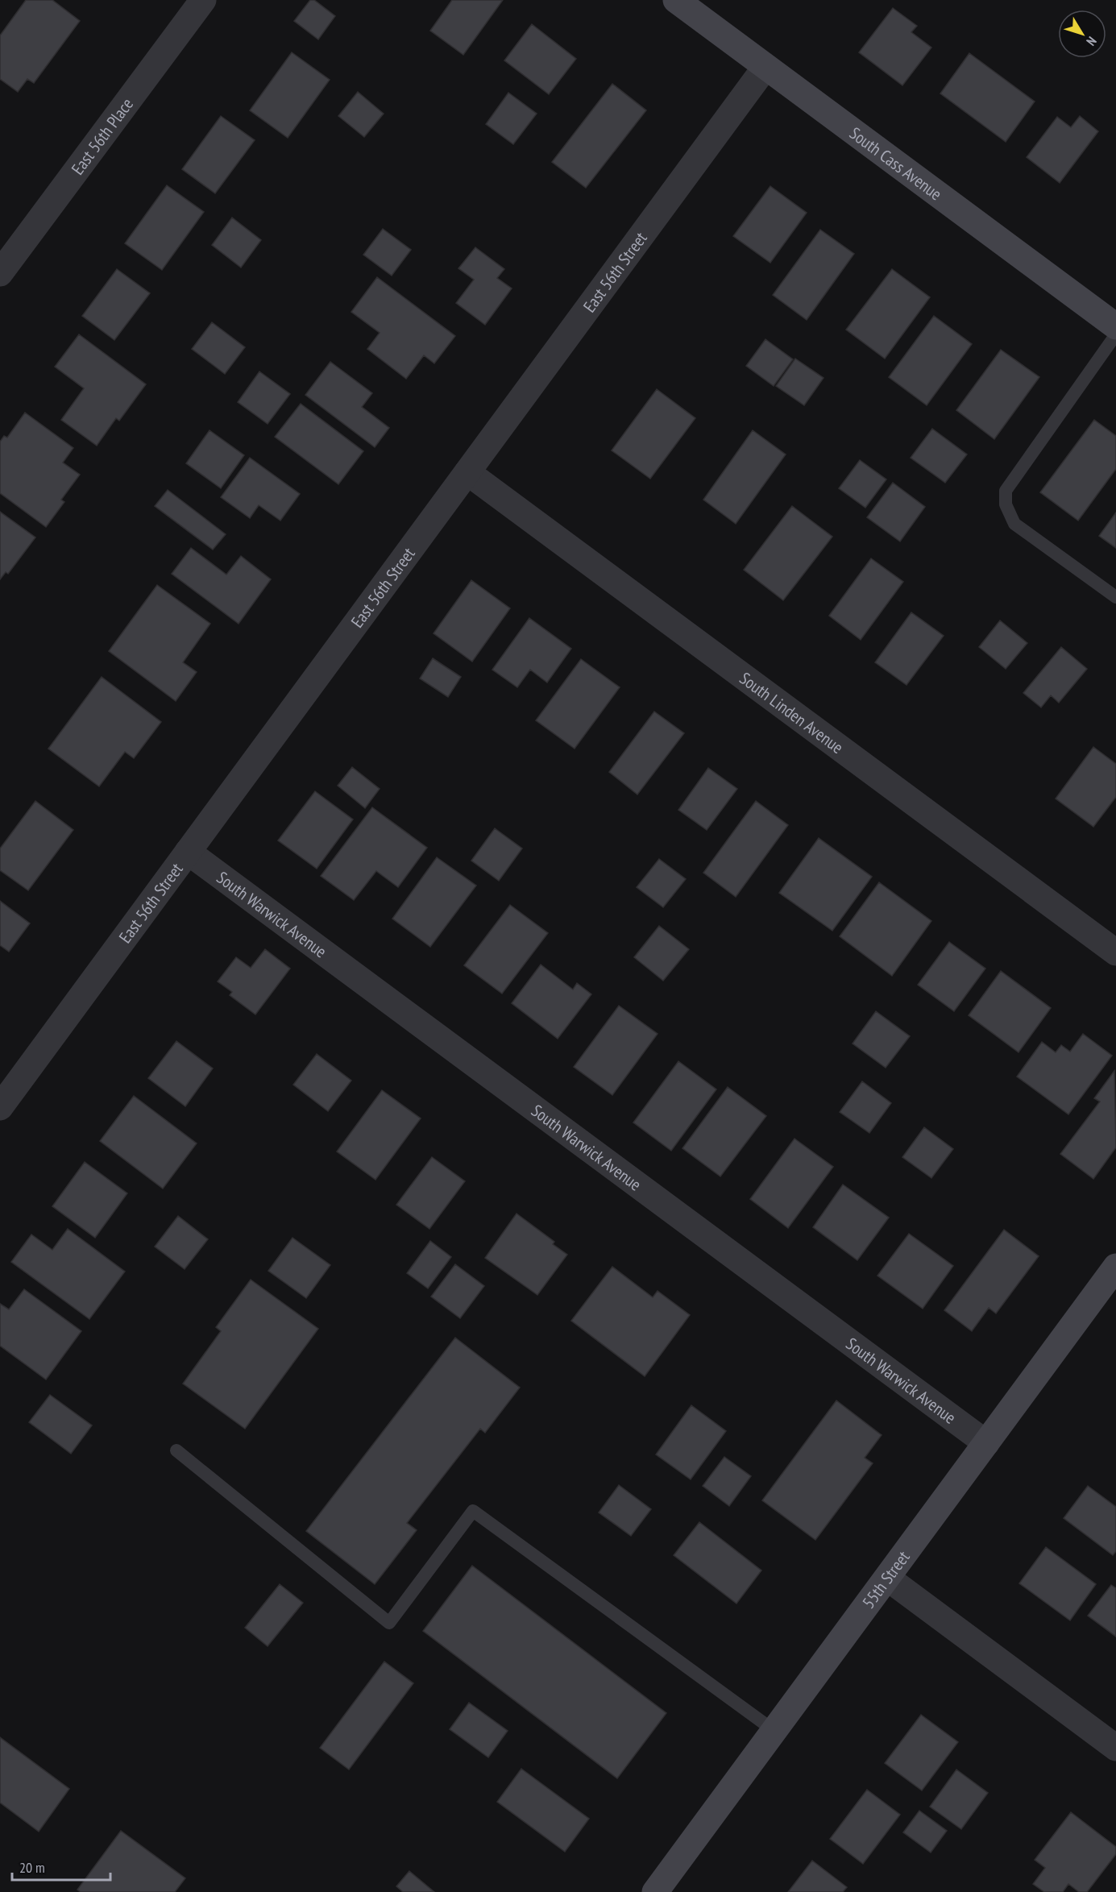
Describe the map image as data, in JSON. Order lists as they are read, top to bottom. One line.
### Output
{"streets":{"main road":["South Cass Avenue","55th Street"],"street":["East 56th Place","East 56th Street","South Linden Avenue","South Warwick Avenue"]},"crossings":[["South Cass Avenue","East 56th Street"],["East 56th Street","South Linden Avenue"],["East 56th Street","South Warwick Avenue"],["South Warwick Avenue","55th Street"]],"scale_bar":"20 m","north":"bottom right"}
